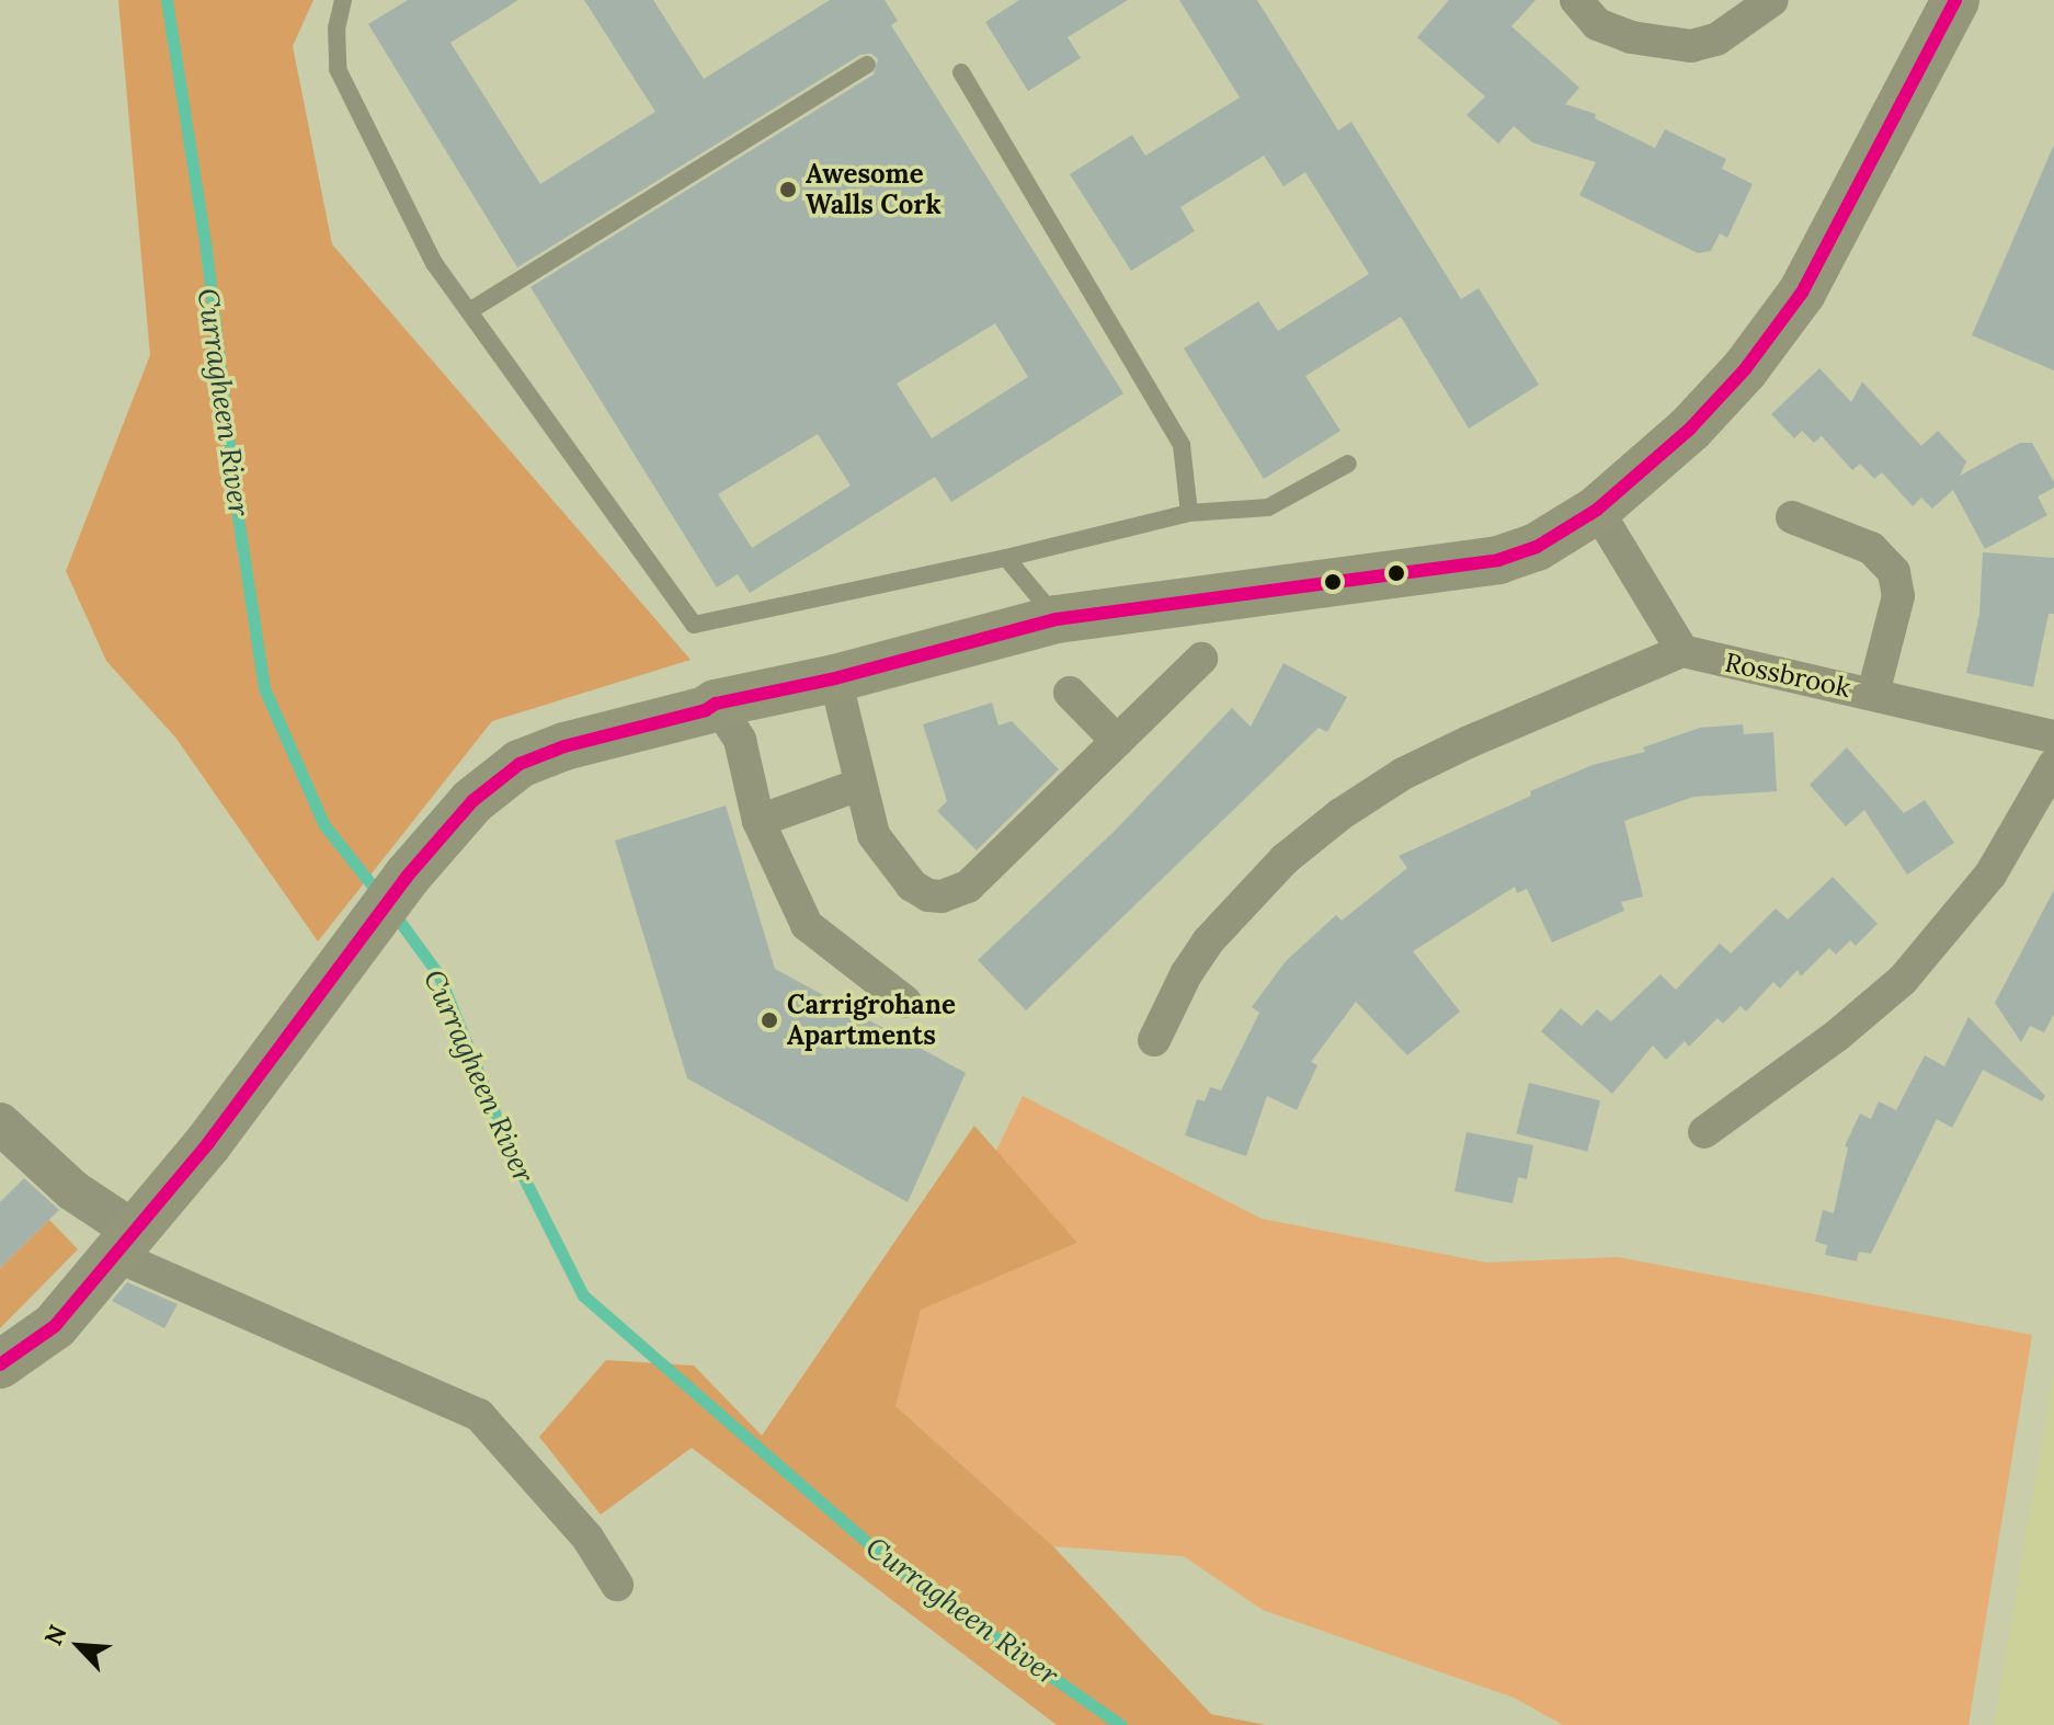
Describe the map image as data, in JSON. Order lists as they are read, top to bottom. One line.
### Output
{"streets":{"street":["Rossbrook"]},"water":["Curragheen River"],"places":["Awesome Walls Cork","Carrigrohane Apartments"],"north":"top left"}
